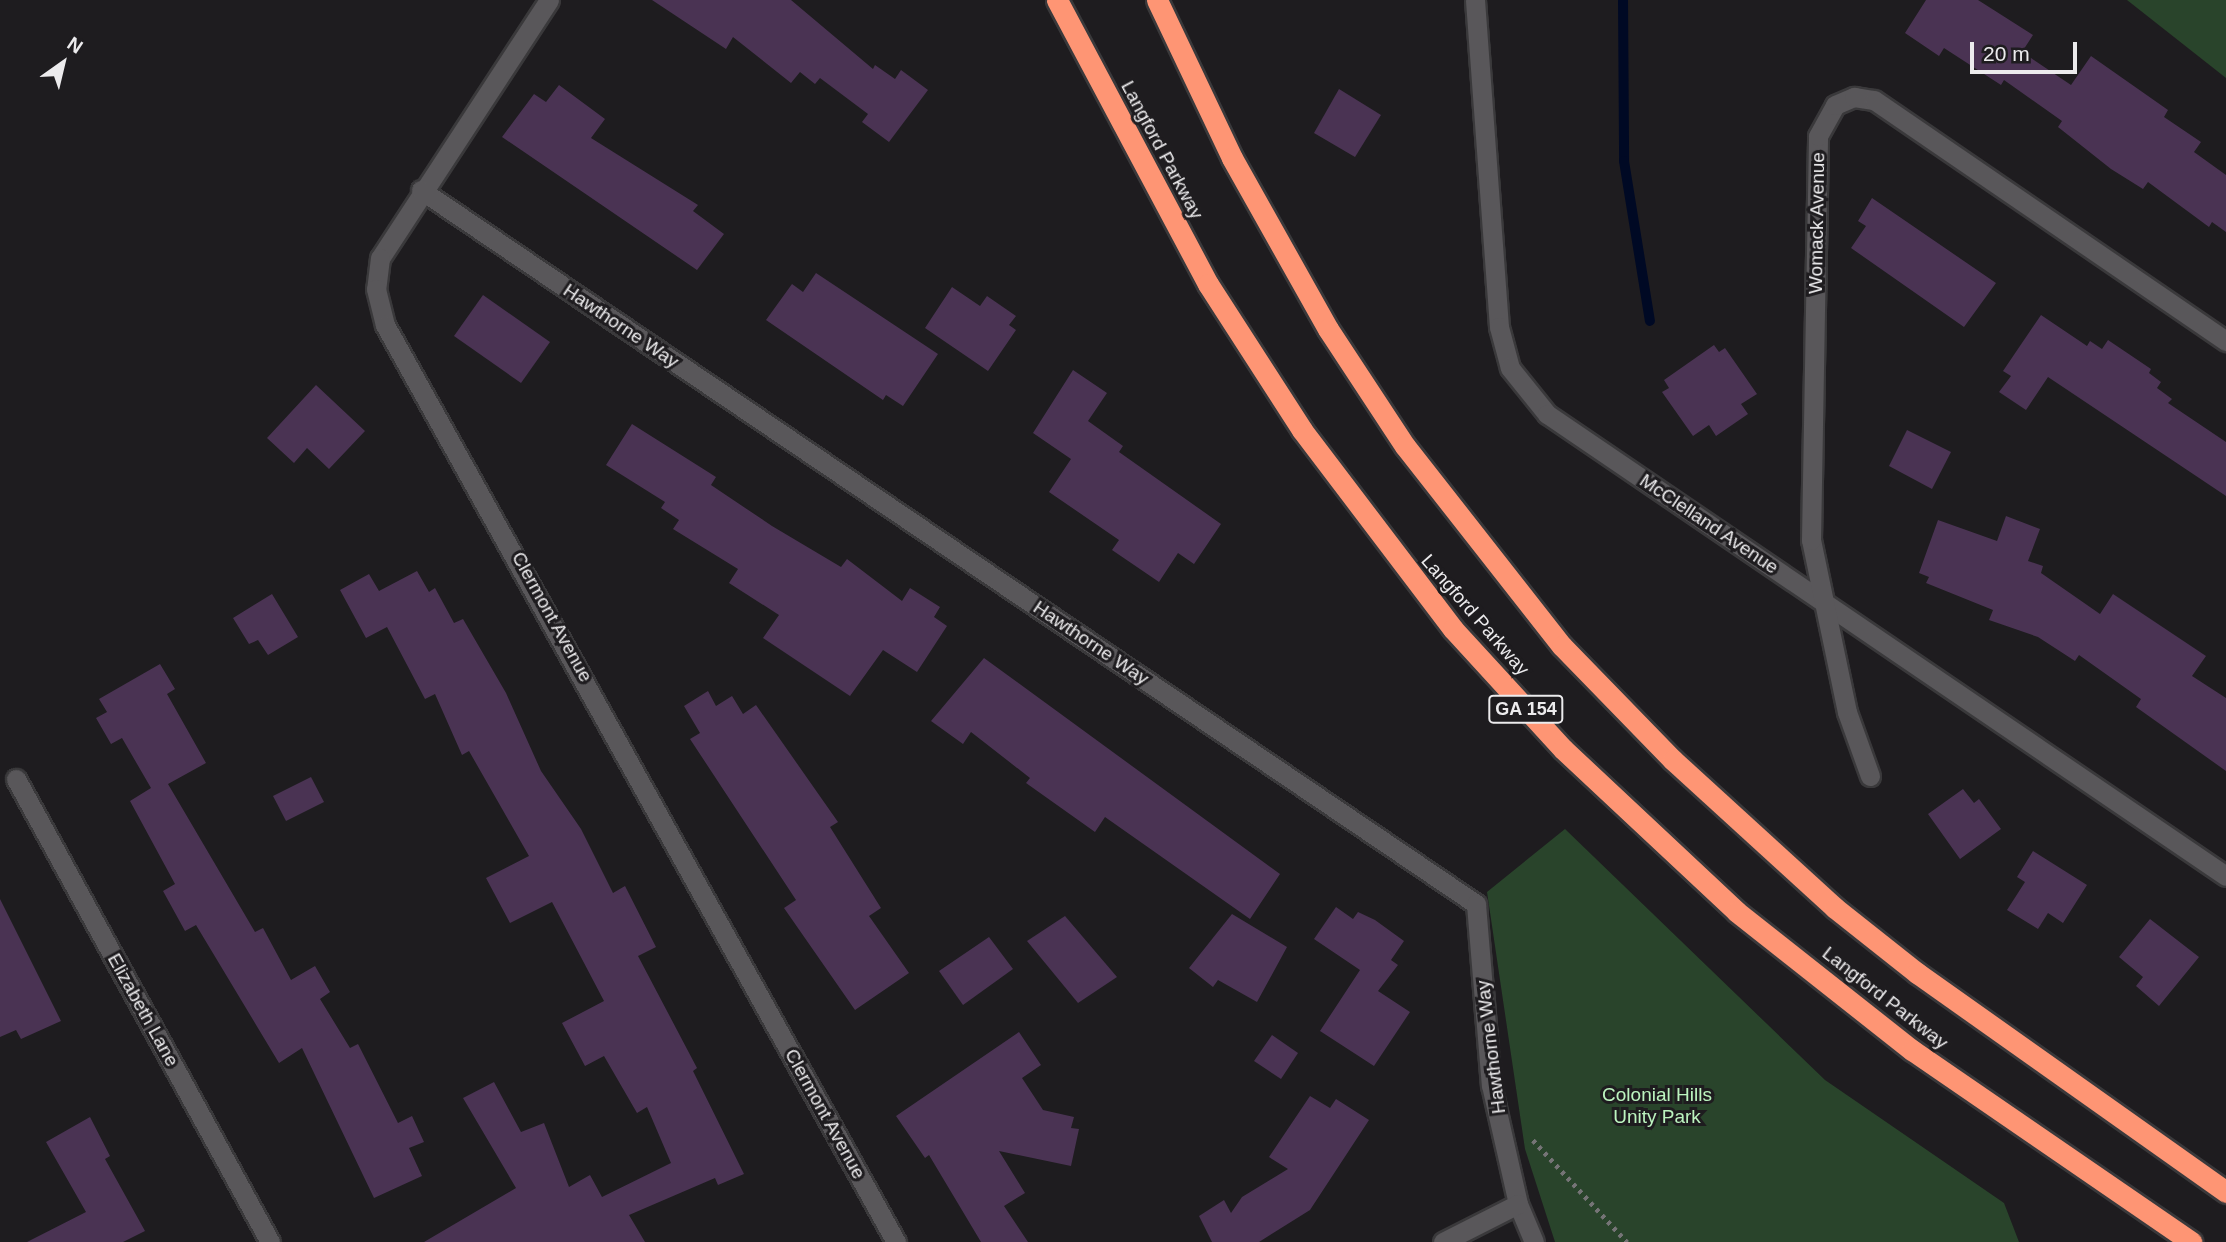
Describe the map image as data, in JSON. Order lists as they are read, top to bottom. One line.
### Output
{"streets":{"highway":["Langford Parkway","GA 154"],"street":["Womack Avenue","Hawthorne Way","McClelland Avenue","Clermont Avenue","Elizabeth Lane"]},"crossings":[["Womack Avenue","McClelland Avenue"],["Hawthorne Way","Clermont Avenue"]],"parks":["Colonial Hills Unity Park"],"scale_bar":"20 m","north":"top right"}
